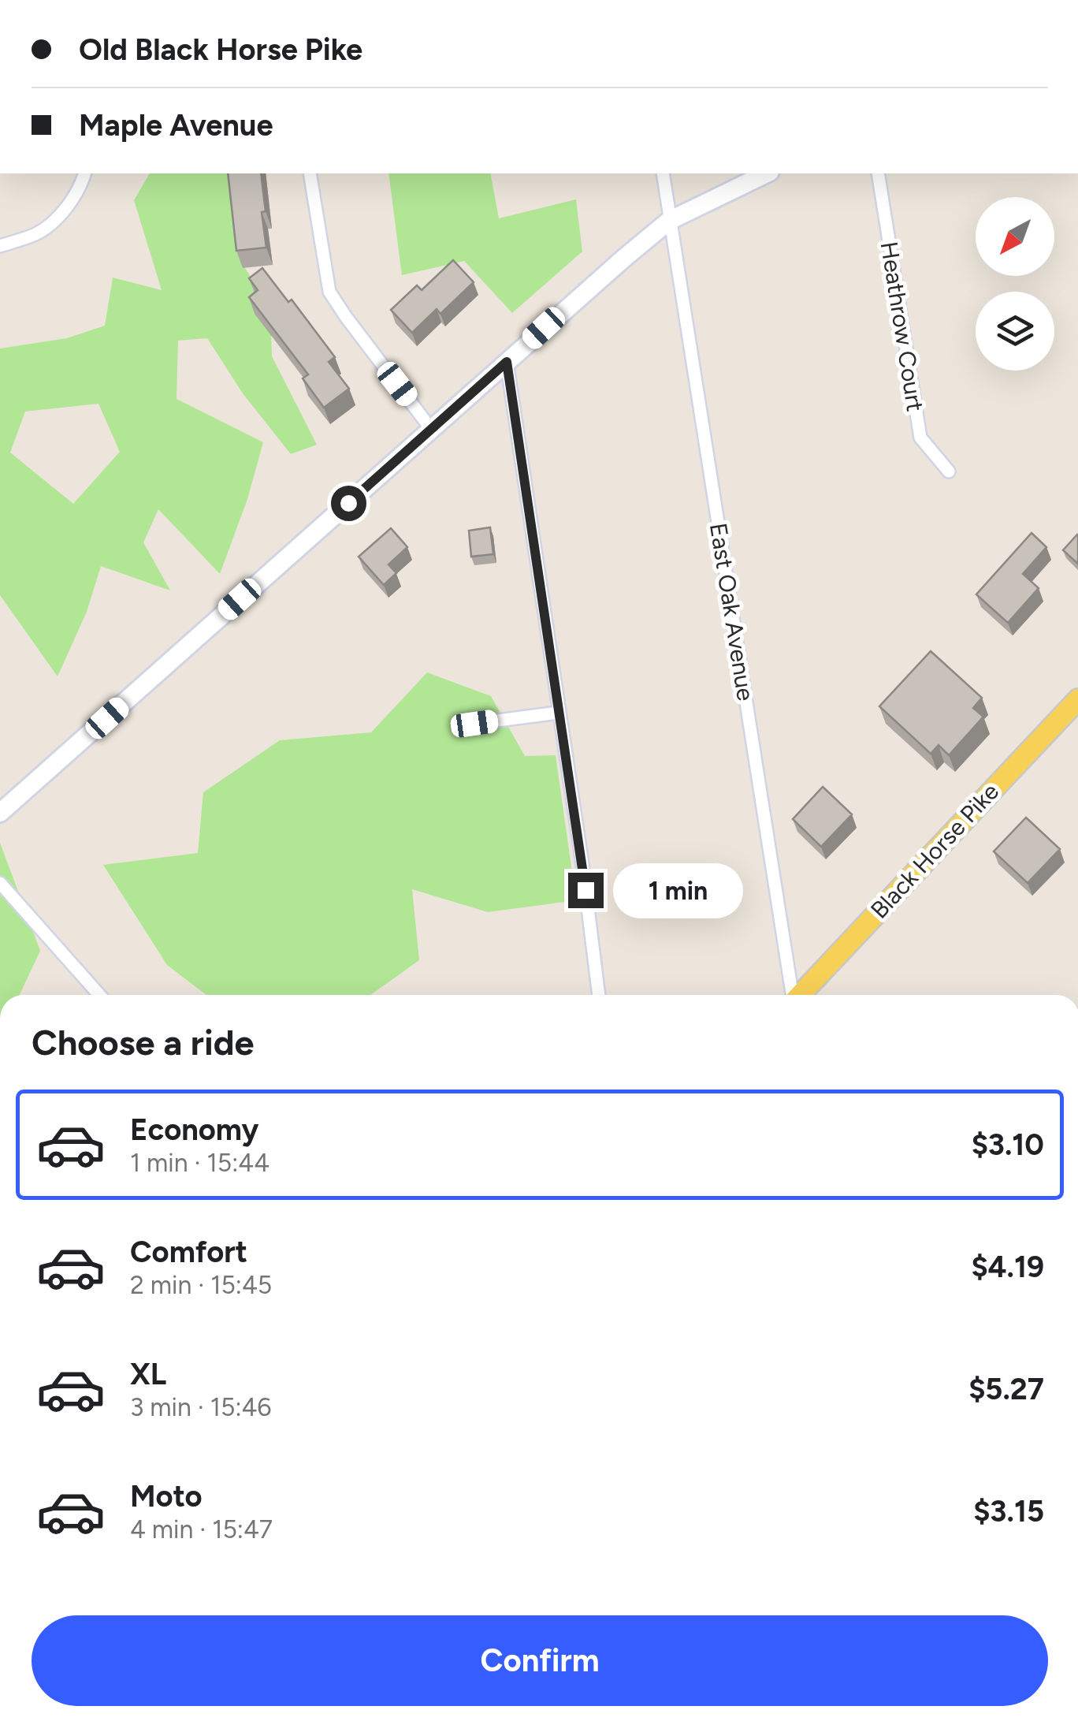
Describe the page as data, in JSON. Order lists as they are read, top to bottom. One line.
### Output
{"streets":{"main road":["Black Horse Pike"],"street":["Heathrow Court","East Oak Avenue"]},"north":"bottom left","page":{"banner":["Old Black Horse Pike","Maple Avenue"],"bubble":"1 min","heading":"Choose a ride","list":[{"name":"Economy","note":"1 min · 15:44","value":"$3.10"},{"name":"Comfort","note":"2 min · 15:45","value":"$4.19"},{"name":"XL","note":"3 min · 15:46","value":"$5.27"},{"name":"Moto","note":"4 min · 15:47","value":"$3.15"}],"buttons":"Confirm"}}
